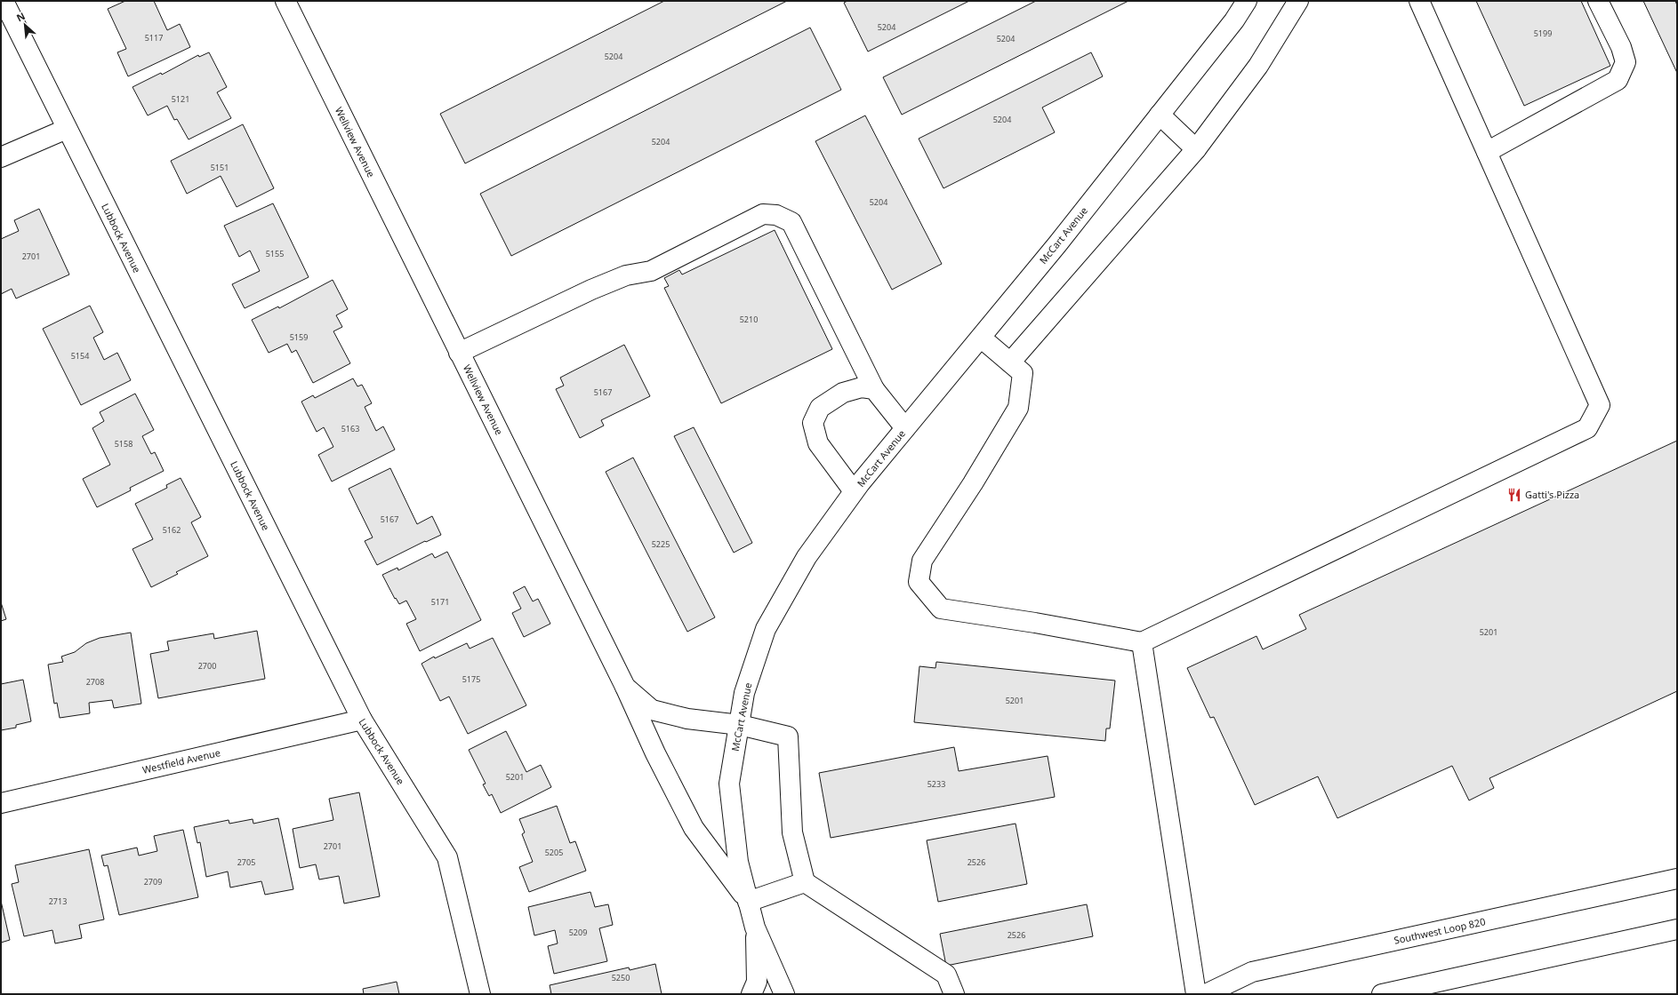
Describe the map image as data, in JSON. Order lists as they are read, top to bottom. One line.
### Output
{"streets":{"main road":["Wellview Avenue","McCart Avenue","Lubbock Avenue","Westfield Avenue","Southwest Loop 820"]},"crossings":[["Wellview Avenue","McCart Avenue"],["Lubbock Avenue","Westfield Avenue"]],"places":{"restaurant":["Gatti's Pizza"]},"house_numbers":["5204","5199","5117","5204","5204","5121","5204","5204","5151","5204","5155","2701","5210","5159","5154","5167","5163","5158","5167","5162","5225","5171","5201","2700","5175","2708","5201","5201","5233","2701","5205","2705","2526","2709","2713","5209","2526","5250"],"north":"top left"}
